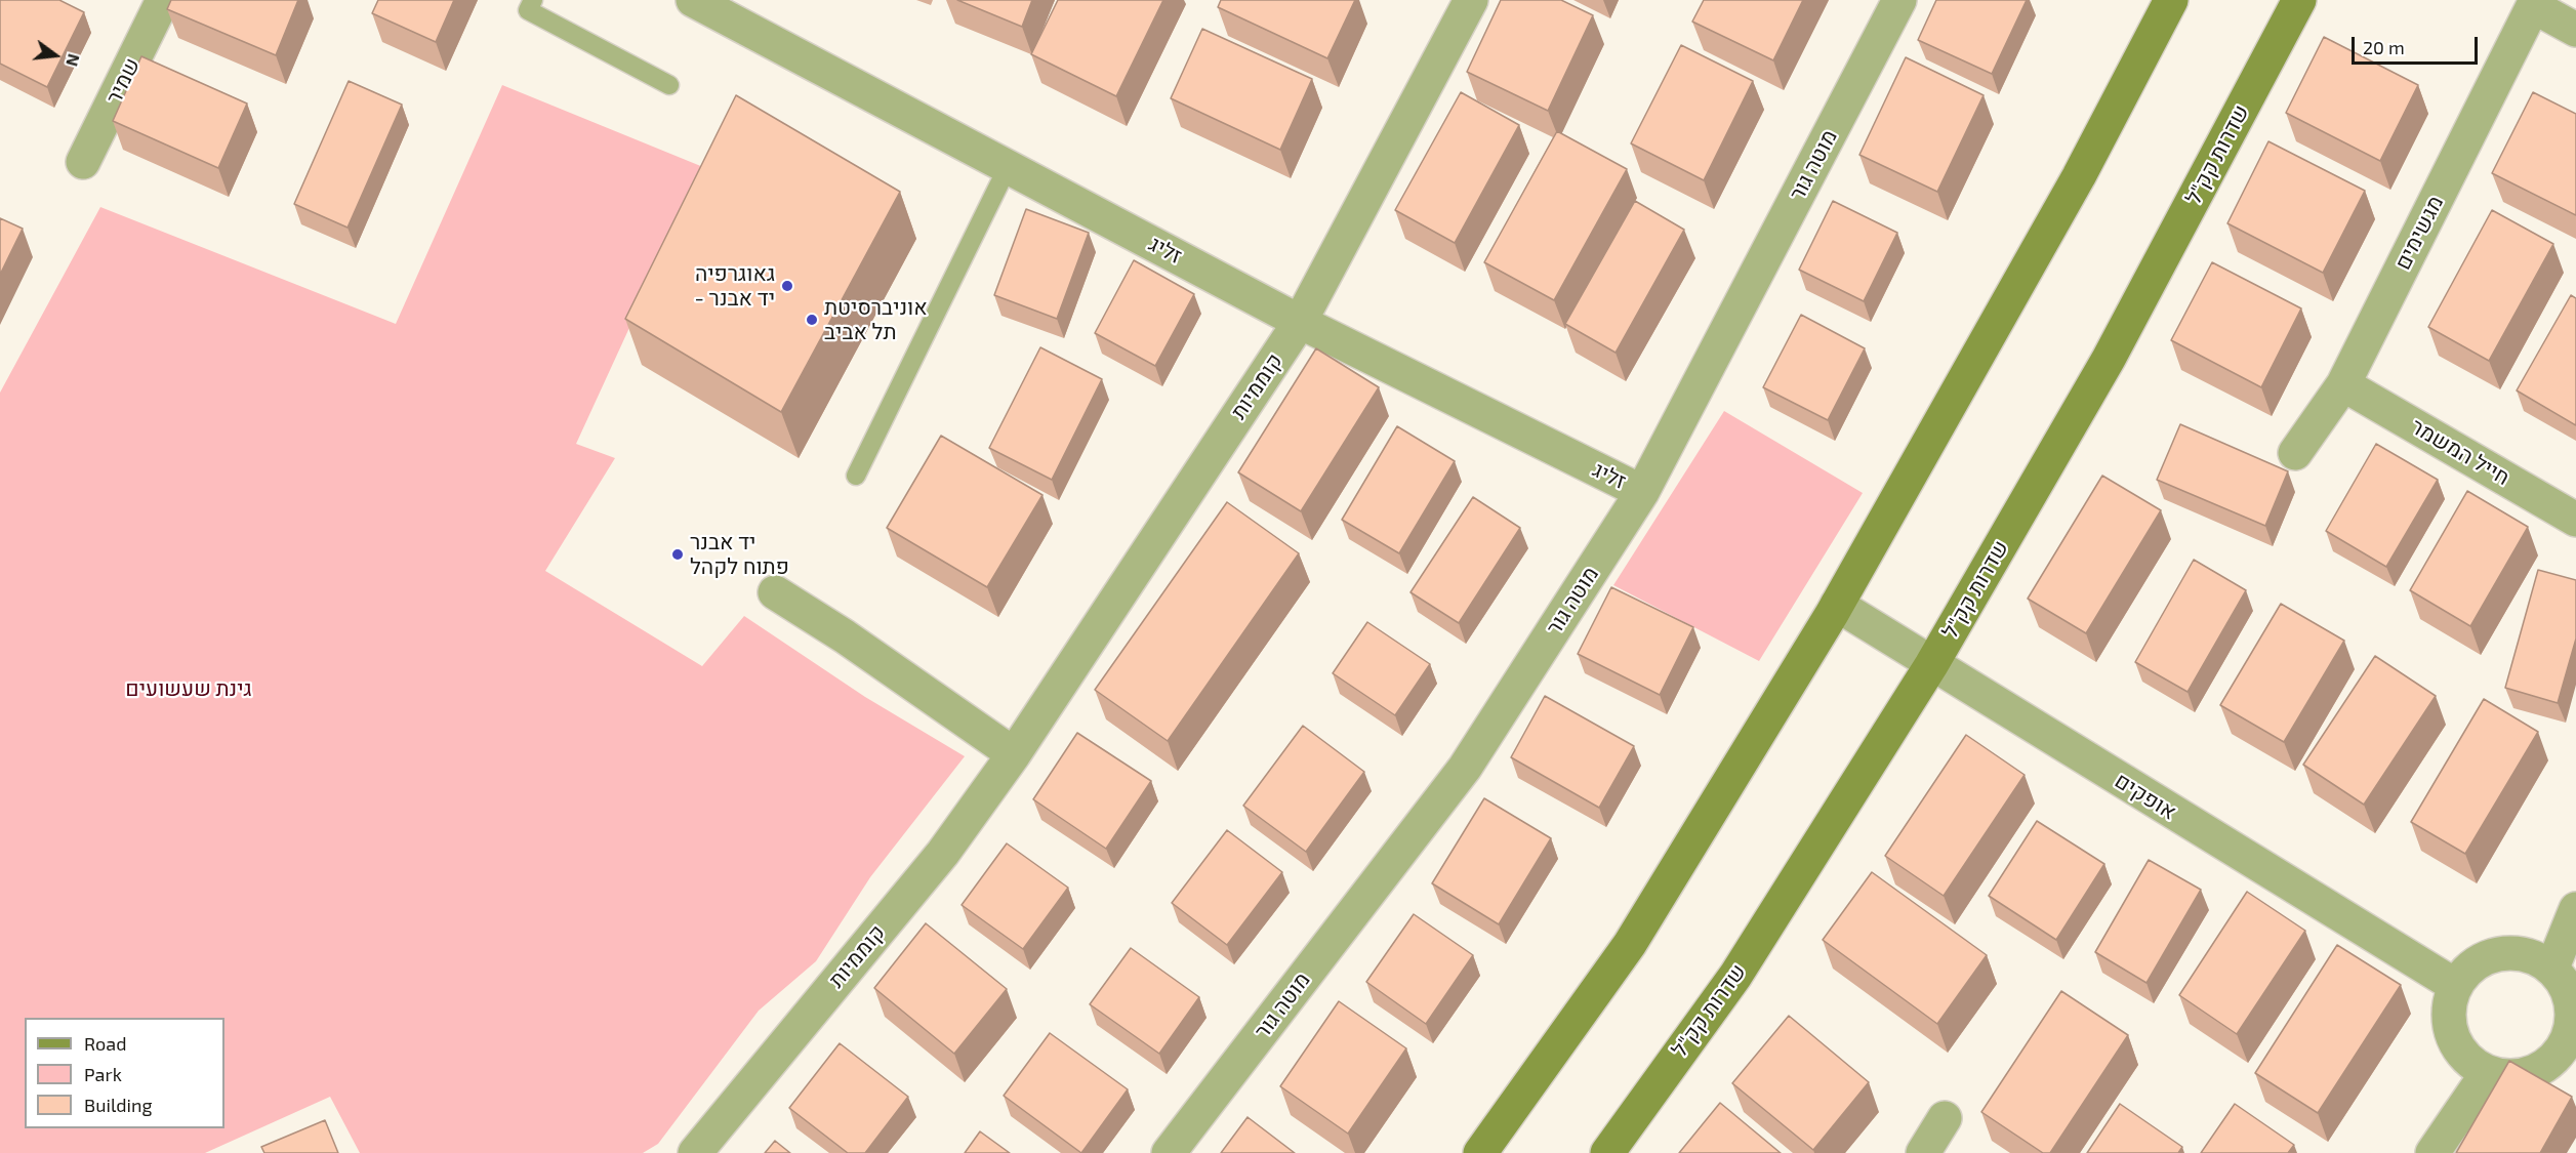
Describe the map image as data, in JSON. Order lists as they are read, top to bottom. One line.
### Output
{"streets":{"main road":["שדרות קק\"ל"],"street":["שמיר","מוטה גור","מגשימים","זליג","קוממיות","חייל המשמר","אופקים"]},"crossings":[["שדרות קק\"ל","אופקים"],["מוטה גור","זליג"],["מגשימים","חייל המשמר"],["זליג","קוממיות"]],"parks":["גינת שעשועים"],"places":["גאוגרפיה - יד אבנר","אוניברסיטת תל אביב","יד אבנר פתוח לקהל"],"legend":["Road","Park","Building"],"scale_bar":"20 m","north":"right"}
